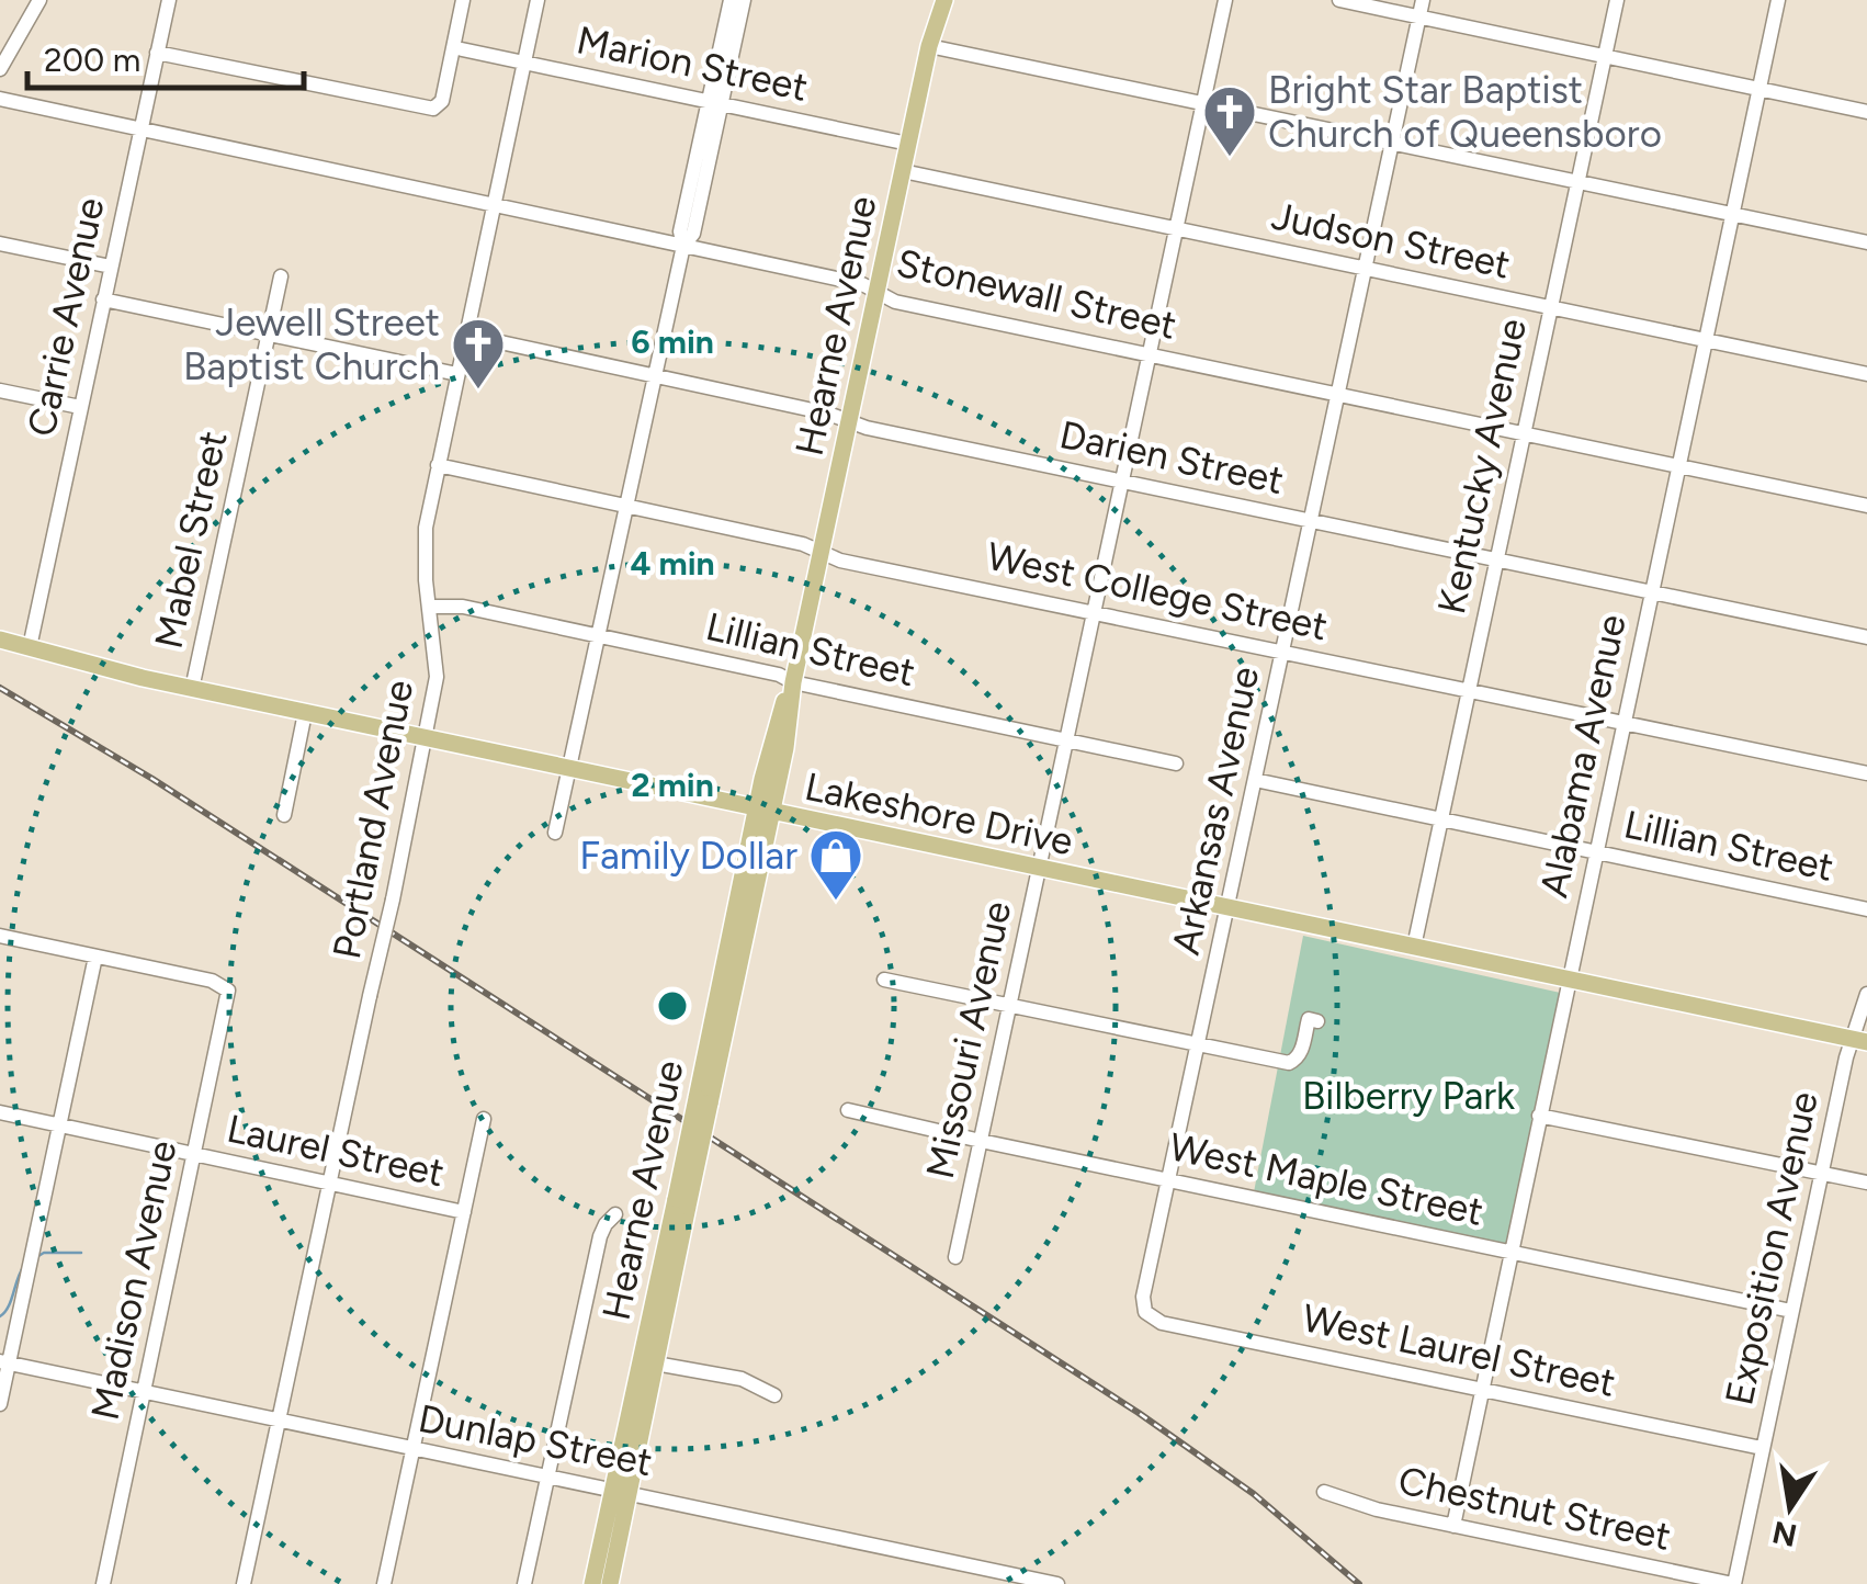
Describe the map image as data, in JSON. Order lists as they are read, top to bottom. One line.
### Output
{"streets":{"main road":["Hearne Avenue","Lakeshore Drive"],"street":["Marion Street","Judson Street","Stonewall Street","Carrie Avenue","Darien Street","Kentucky Avenue","Mabel Street","West College Street","Lillian Street","Alabama Avenue","Arkansas Avenue","Portland Avenue","Missouri Avenue","Laurel Street","West Maple Street","Exposition Avenue","Madison Avenue","West Laurel Street","Dunlap Street","Chestnut Street"]},"crossings":[["Marion Street","Hearne Avenue"],["Marion Street","Portland Avenue"],["Judson Street","Hearne Avenue"],["Judson Street","Kentucky Avenue"],["Judson Street","Alabama Avenue"],["Judson Street","Arkansas Avenue"],["Judson Street","Missouri Avenue"],["Stonewall Street","Carrie Avenue"],["Stonewall Street","Hearne Avenue"],["Stonewall Street","Kentucky Avenue"],["Stonewall Street","Alabama Avenue"],["Stonewall Street","Arkansas Avenue"],["Stonewall Street","Portland Avenue"],["Stonewall Street","Missouri Avenue"],["Carrie Avenue","Lakeshore Drive"],["Hearne Avenue","Darien Street"],["Hearne Avenue","West College Street"],["Hearne Avenue","Lillian Street"],["Hearne Avenue","Lakeshore Drive"],["Hearne Avenue","Dunlap Street"],["Darien Street","Kentucky Avenue"],["Darien Street","Alabama Avenue"],["Darien Street","Arkansas Avenue"],["Darien Street","Portland Avenue"],["Darien Street","Missouri Avenue"],["Kentucky Avenue","West College Street"],["Kentucky Avenue","Lillian Street"],["Kentucky Avenue","Lakeshore Drive"],["Mabel Street","Lakeshore Drive"],["West College Street","Alabama Avenue"],["West College Street","Arkansas Avenue"],["West College Street","Portland Avenue"],["West College Street","Missouri Avenue"],["Lillian Street","Alabama Avenue"],["Lillian Street","Arkansas Avenue"],["Lillian Street","Portland Avenue"],["Lillian Street","Missouri Avenue"],["Alabama Avenue","Lakeshore Drive"],["Alabama Avenue","West Maple Street"],["Alabama Avenue","West Laurel Street"],["Alabama Avenue","Chestnut Street"],["Arkansas Avenue","Lakeshore Drive"],["Arkansas Avenue","West Maple Street"],["Arkansas Avenue","West Laurel Street"],["Lakeshore Drive","Portland Avenue"],["Lakeshore Drive","Missouri Avenue"],["Lakeshore Drive","Exposition Avenue"],["Portland Avenue","Laurel Street"],["Portland Avenue","Dunlap Street"],["Missouri Avenue","West Maple Street"],["Laurel Street","Madison Avenue"],["West Maple Street","Exposition Avenue"],["Exposition Avenue","West Laurel Street"],["Exposition Avenue","Chestnut Street"],["Madison Avenue","Dunlap Street"]],"parks":["Bilberry Park"],"places":{"church":["Bright Star Baptist Church of Queensboro","Jewell Street Baptist Church"],"shop":["Family Dollar"]},"scale_bar":"200 m","north":"bottom","rings":["6 min","4 min","2 min"]}
